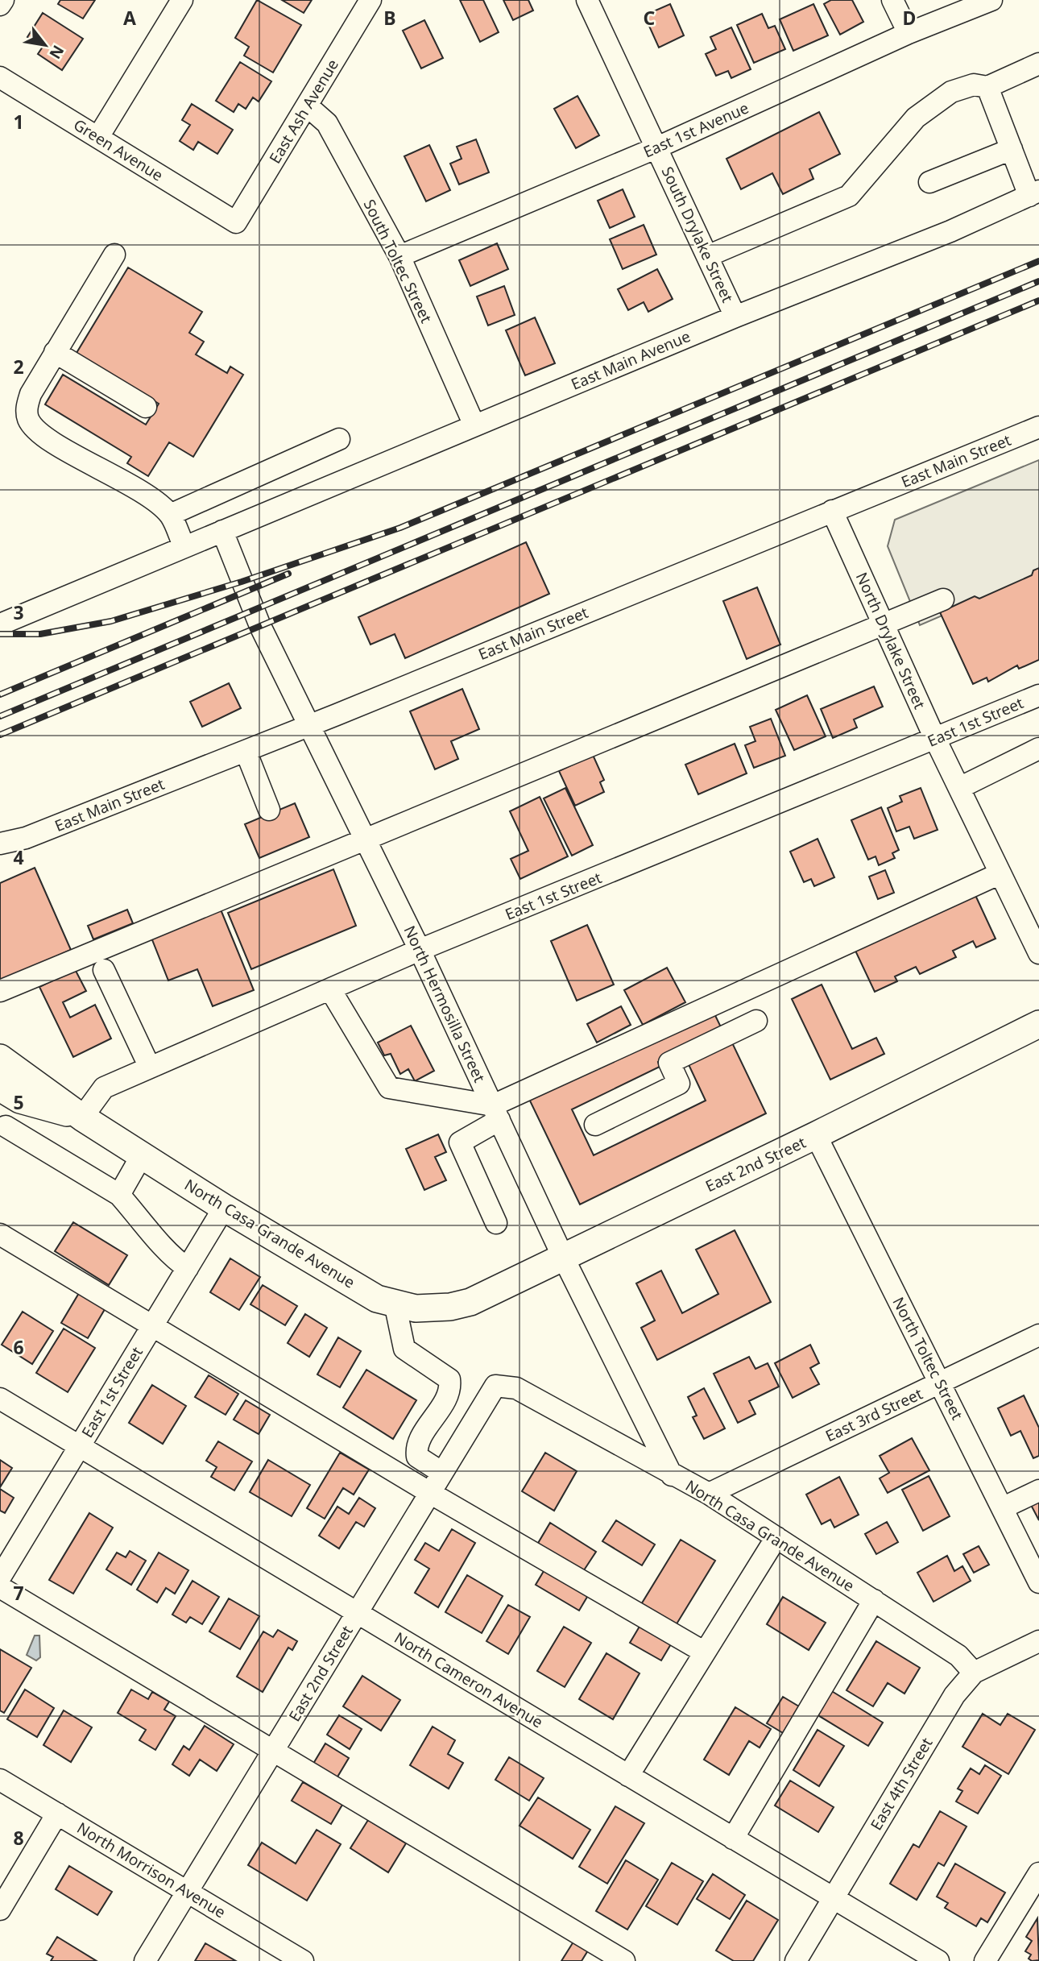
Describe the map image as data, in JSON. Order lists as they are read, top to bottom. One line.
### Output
{"streets":{"main road":["East 2nd Street","North Casa Grande Avenue"],"street":["East Ash Avenue","East 1st Avenue","Green Avenue","South Drylake Street","South Toltec Street","East Main Avenue","East Main Street","North Drylake Street","East 1st Street","North Hermosilla Street","North Toltec Street","East 3rd Street","North Cameron Avenue","East 4th Street","North Morrison Avenue"]},"crossings":[["East Ash Avenue","Green Avenue"],["East Ash Avenue","South Toltec Street"],["East 1st Avenue","South Drylake Street"],["East 1st Avenue","South Toltec Street"],["South Drylake Street","East Main Avenue"],["South Toltec Street","East Main Avenue"],["East Main Avenue","North Hermosilla Street"],["East Main Street","North Drylake Street"],["East Main Street","North Hermosilla Street"],["North Drylake Street","East 1st Street"],["East 1st Street","North Hermosilla Street"],["East 1st Street","North Casa Grande Avenue"],["East 1st Street","North Cameron Avenue"],["North Hermosilla Street","East 2nd Street"],["North Hermosilla Street","North Casa Grande Avenue"],["East 2nd Street","North Casa Grande Avenue"],["East 2nd Street","North Toltec Street"],["East 2nd Street","North Cameron Avenue"],["East 2nd Street","North Morrison Avenue"],["North Casa Grande Avenue","East 3rd Street"],["North Casa Grande Avenue","East 4th Street"],["North Toltec Street","East 3rd Street"],["North Cameron Avenue","East 4th Street"]],"north":"bottom right","grid":{"columns":["A","B","C","D"],"rows":["1","2","3","4","5","6","7","8"]}}
